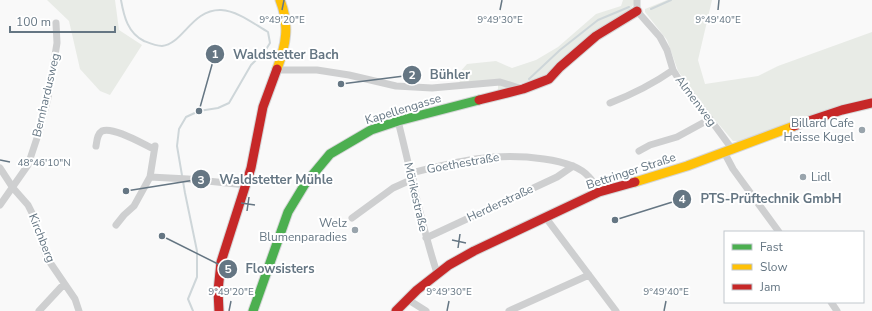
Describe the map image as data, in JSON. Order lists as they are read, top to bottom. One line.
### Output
{"streets":{"street":["Bernhardusweg","Almenweg","Kapellengasse","Goethestraße","Bettringer Straße","Mörikestraße","Herderstraße","Kirchberg"]},"crossings":[["Bernhardusweg","Kirchberg"],["Almenweg","Kapellengasse"],["Almenweg","Bettringer Straße"],["Kapellengasse","Mörikestraße"],["Goethestraße","Bettringer Straße"],["Goethestraße","Mörikestraße"],["Goethestraße","Herderstraße"],["Bettringer Straße","Mörikestraße"],["Mörikestraße","Herderstraße"]],"places":["Bühler","Waldstetter Bach","Billard Cafe Heisse Kugel","Lidl","Waldstetter Mühle","PTS-Prüftechnik GmbH","Welz Blumenparadies","Flowsisters"],"legend":["Fast","Slow","Jam"],"scale_bar":"100 m","coordinates":["9°49'20\"E","9°49'30\"E","9°49'40\"E","48°46'10\"N"]}
